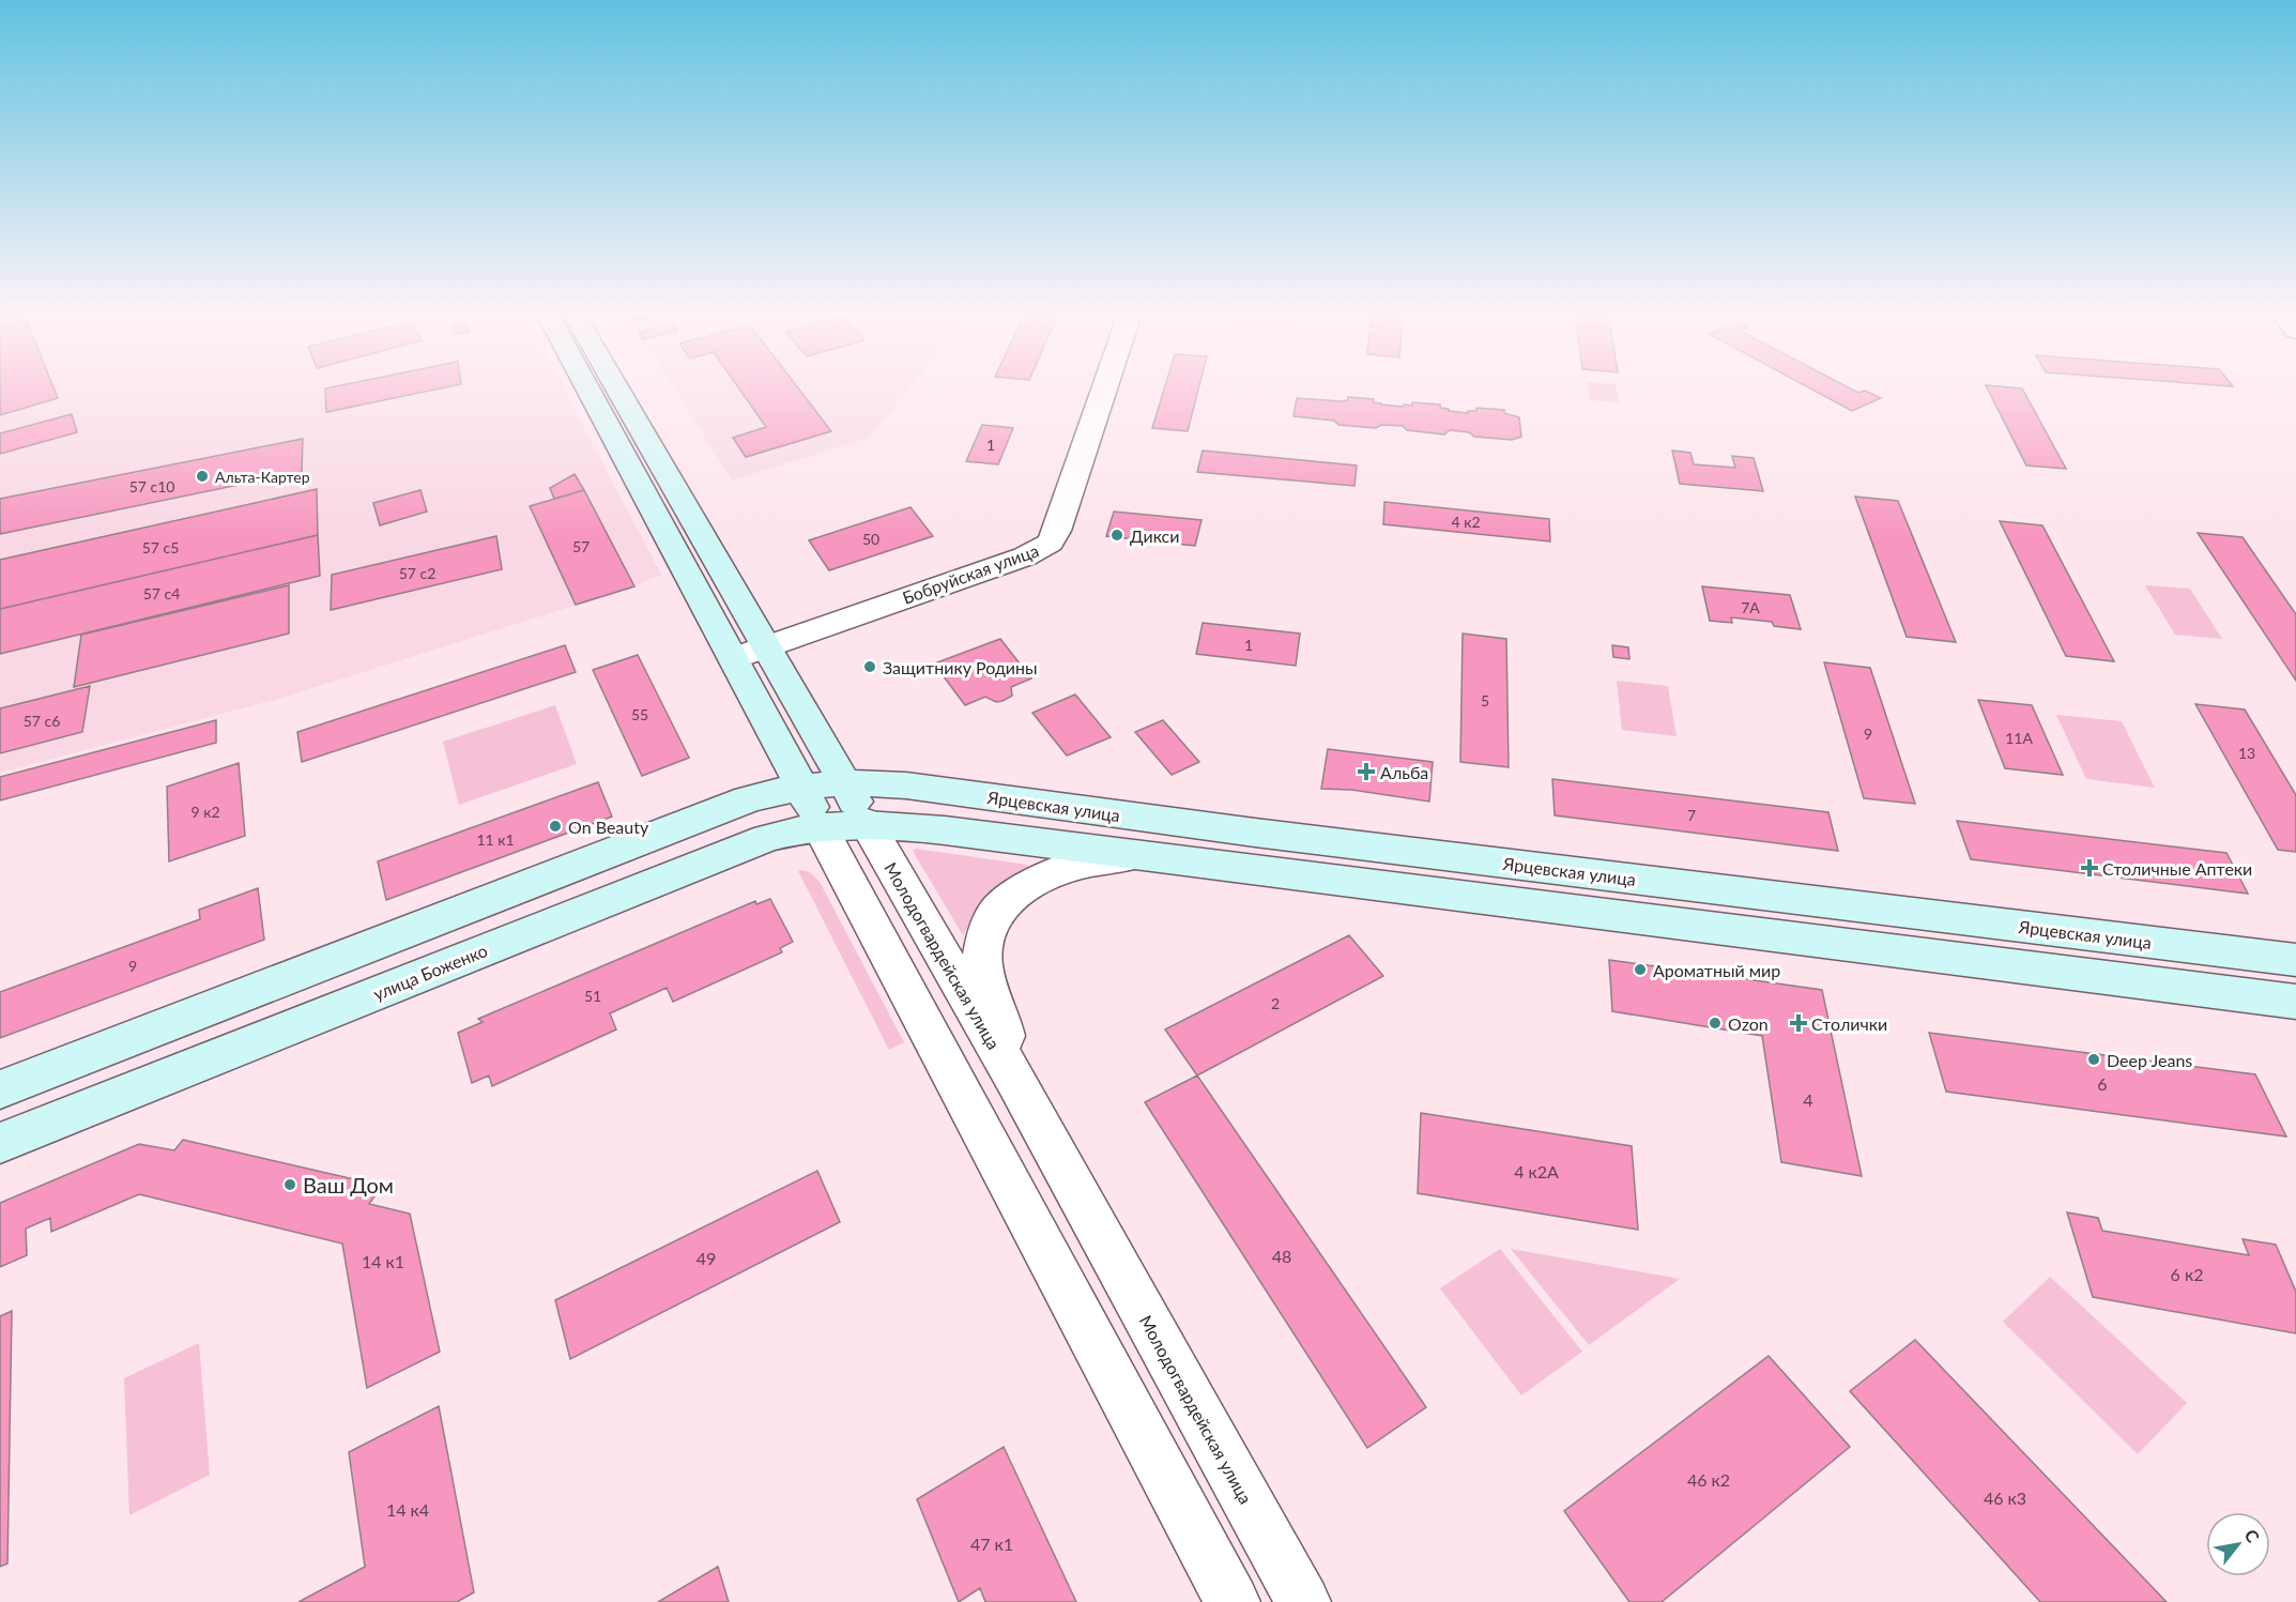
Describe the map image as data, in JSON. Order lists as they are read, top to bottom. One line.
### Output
{"streets":{"main road":["Ярцевская улица","Молодогвардейская улица","улица Боженко"],"street":["Бобруйская улица"]},"crossings":[["Бобруйская улица","Молодогвардейская улица"],["Ярцевская улица","Молодогвардейская улица"],["Ярцевская улица","улица Боженко"],["Молодогвардейская улица","улица Боженко"]],"places":{"other":["Альта-Картер","Дикси","Защитнику Родины","On Beauty","Ароматный мир","Ozon","Deep Jeans","Ваш Дом"],"health":["Альба","Столичные Аптеки","Столички"]},"house_numbers":["1","57 с10","4 к2","50","57","57 с5","57 с2","57 с4","7А","1","5","55","57 с6","9","11А","13","9 к2","7","11 к1","9","51","2","6","4","4 к2А","48","49","14 к1","6 к2","46 к2","46 к3","14 к4","47 к1"],"north":"top right"}
